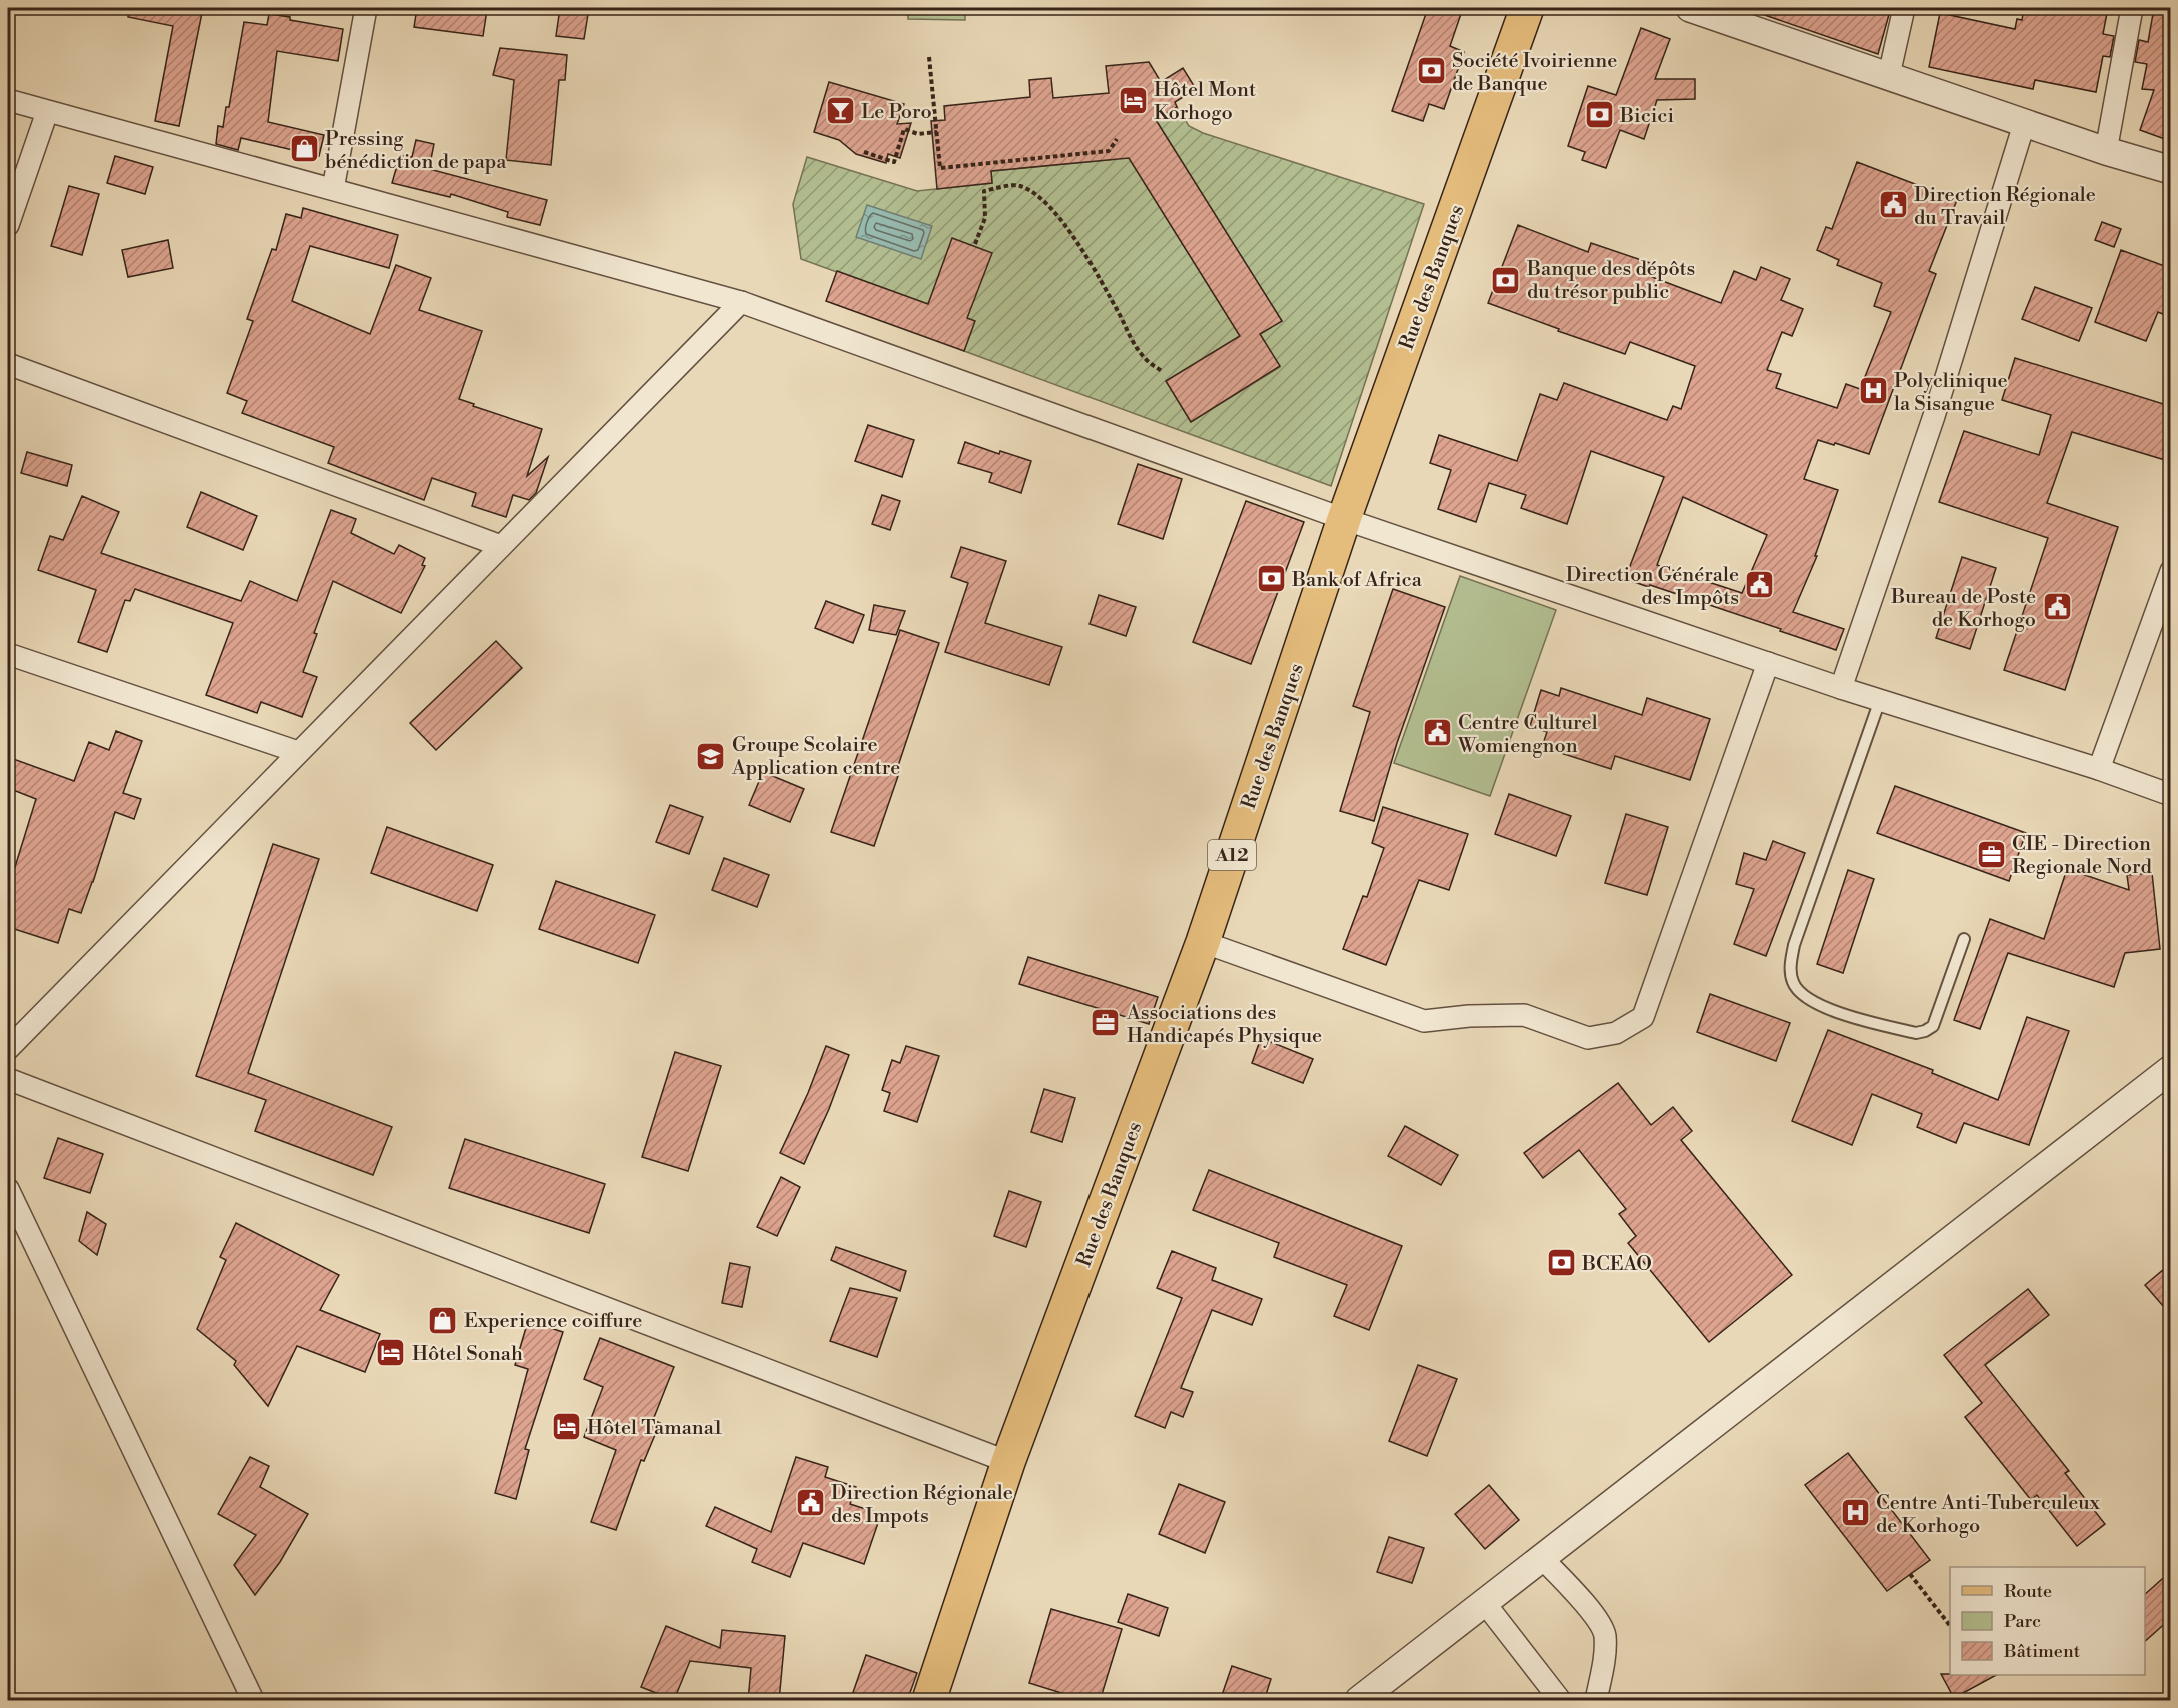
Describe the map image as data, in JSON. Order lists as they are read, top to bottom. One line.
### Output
{"streets":{"main road":["Rue des Banques","A12"]},"places":{"bank":["Société Ivoirienne de Banque","Bicici","Banque des dépôts du trésor public","Bank of Africa","BCEAO"],"hotel":["Hôtel Mont Korhogo","Hôtel Sonah","Hôtel Tamana1"],"bar":["Le Poro"],"shop":["Pressing bénédiction de papa","Experience coiffure"],"public building":["Direction Régionale du Travail","Direction Générale des Impôts","Bureau de Poste de Korhogo","Centre Culturel Womiengnon","Direction Régionale des Impots"],"hospital":["Polyclinique la Sisangue","Centre Anti-Tuberculeux de Korhogo"],"school or university":["Groupe Scolaire Application centre"],"office":["CIE - Direction Regionale Nord","Associations des Handicapés Physique"]},"legend":["Route","Parc","Bâtiment"]}
